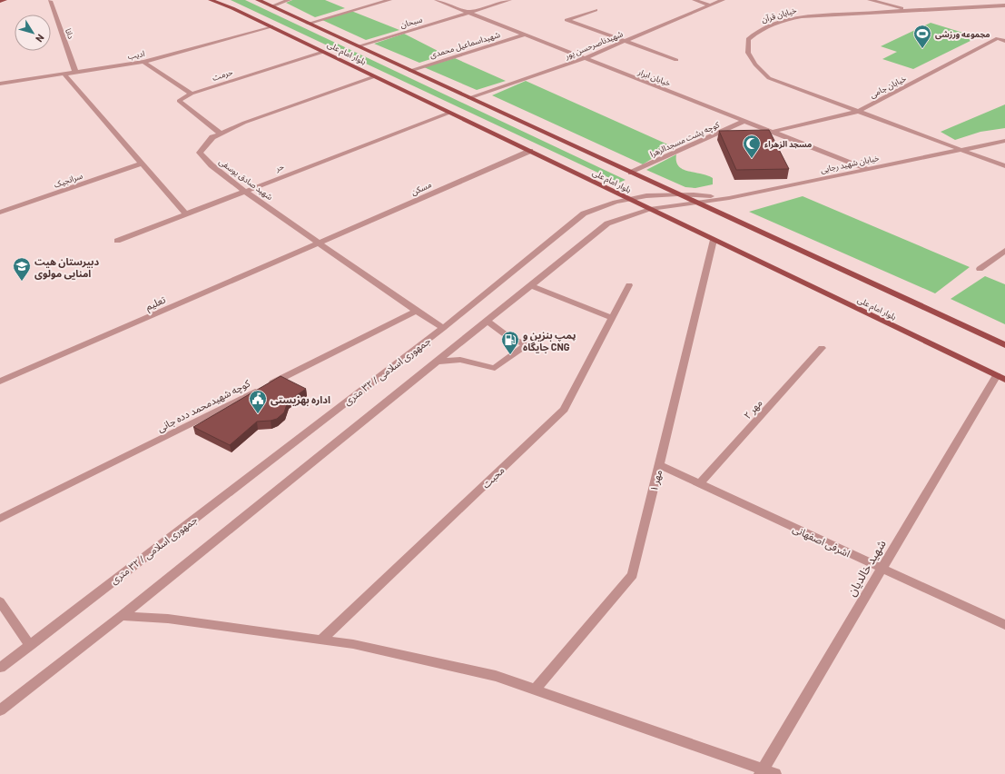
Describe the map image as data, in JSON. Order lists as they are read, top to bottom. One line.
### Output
{"streets":{"main road":["بلوار امام علی"],"street":["خیابان قرآن","سبحان","دانا","شهیداسماعیل محمدی","شهیدناصرحسن پور","ادیب","حرمت","خیابان ابرار","خیابان جامی","کوچه پشت مسجدالزهرا","خیابان شهید رجایی","حر","شهید صادق یوسفی","سرانجیک","مسکن","تعلیم","جمهوری اسلامی / ۳۲ متری","کوچه شهیدمحمد دده جانی","مهر ۲","محبت","مهر ۱","اشرفی اصفهانی","شهید خالدیان"]},"crossings":[["خیابان قرآن","خیابان جامی"],["خیابان قرآن","خیابان شهید رجایی"],["سبحان","بلوار امام علی"],["سبحان","خیابان ابرار"],["دانا","ادیب"],["شهیداسماعیل محمدی","بلوار امام علی"],["شهیداسماعیل محمدی","خیابان ابرار"],["شهیدناصرحسن پور","بلوار امام علی"],["شهیدناصرحسن پور","خیابان ابرار"],["بلوار امام علی","ادیب"],["بلوار امام علی","حرمت"],["بلوار امام علی","کوچه پشت مسجدالزهرا"],["بلوار امام علی","خیابان شهید رجایی"],["بلوار امام علی","حر"],["بلوار امام علی","شهید صادق یوسفی"],["بلوار امام علی","مسکن"],["بلوار امام علی","جمهوری اسلامی / ۳۲ متری"],["بلوار امام علی","مهر ۱"],["بلوار امام علی","شهید خالدیان"],["خیابان ابرار","خیابان جامی"],["خیابان ابرار","کوچه پشت مسجدالزهرا"],["خیابان ابرار","خیابان شهید رجایی"],["خیابان شهید رجایی","جمهوری اسلامی / ۳۲ متری"],["حر","شهید صادق یوسفی"],["شهید صادق یوسفی","مسکن"],["شهید صادق یوسفی","تعلیم"],["شهید صادق یوسفی","جمهوری اسلامی / ۳۲ متری"],["شهید صادق یوسفی","کوچه شهیدمحمد دده جانی"],["مسکن","تعلیم"],["مهر ۲","اشرفی اصفهانی"],["مهر ۱","اشرفی اصفهانی"],["اشرفی اصفهانی","شهید خالدیان"]],"places":{"sports":["مجموعه ورزشی"],"mosque":["مسجد الزهراء"],"school or university":["دبیرستان هیت امنایی مولوی"],"fuel station":["پمپ بنزین و جایگاه CNG"],"public building":["اداره بهزیستی"]},"north":"bottom right"}
